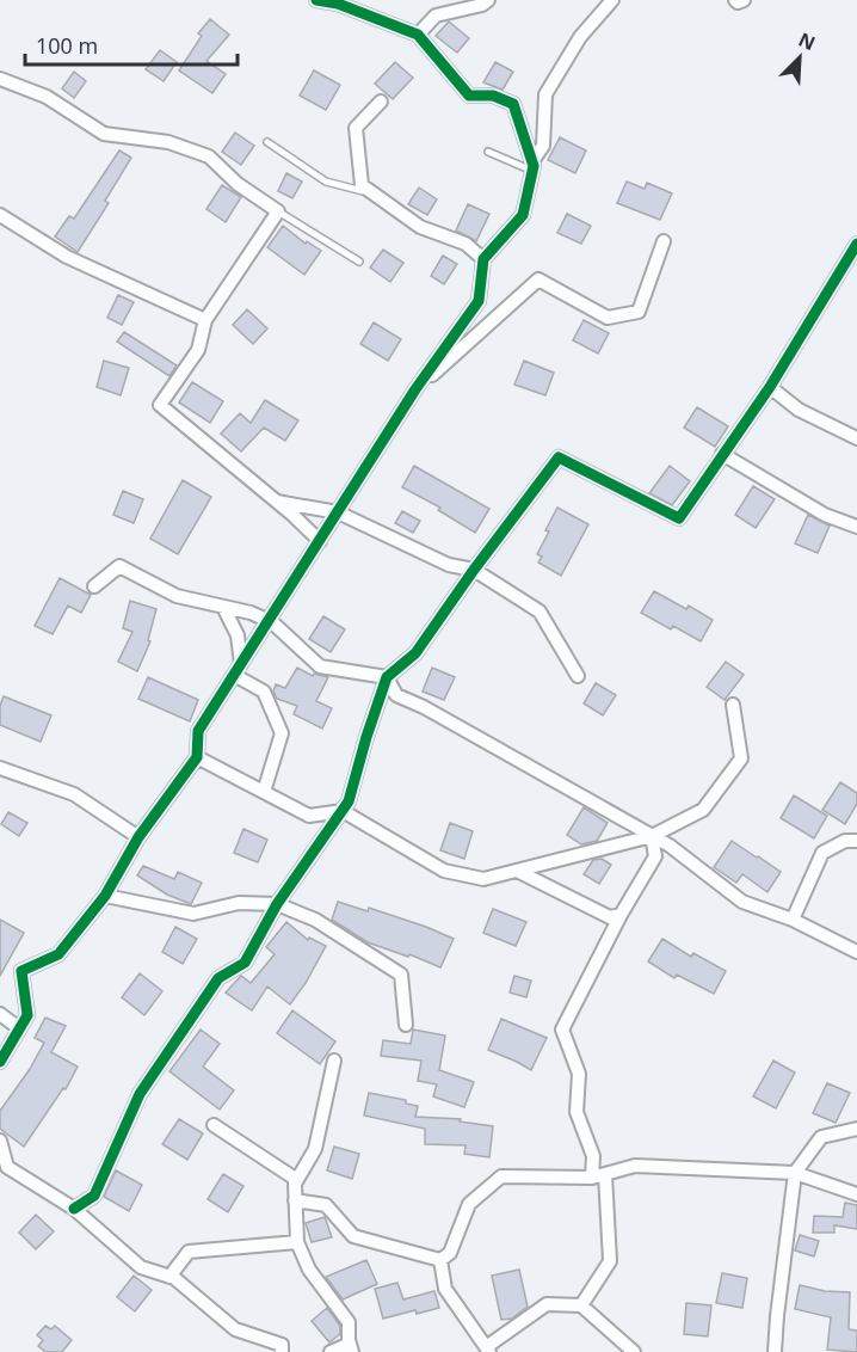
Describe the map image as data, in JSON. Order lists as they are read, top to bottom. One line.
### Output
{"scale_bar":"100 m","north":"top right"}
